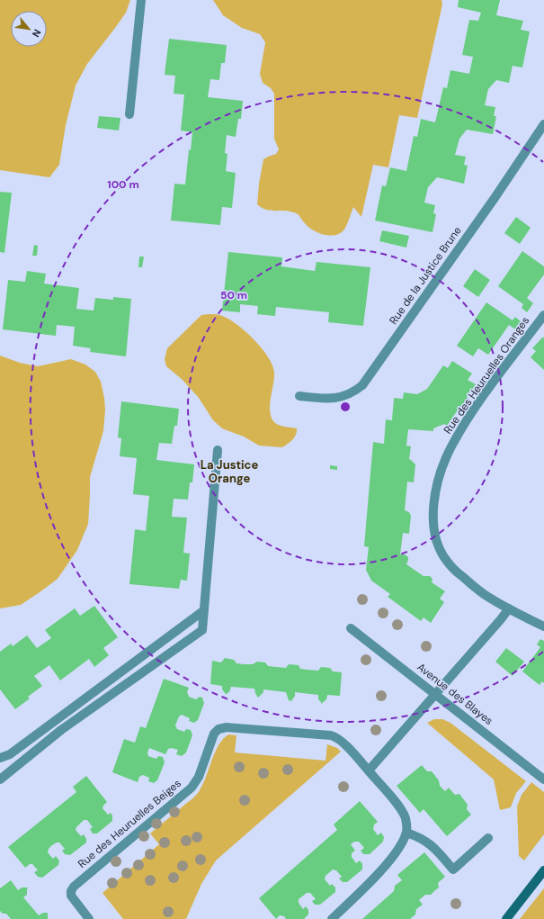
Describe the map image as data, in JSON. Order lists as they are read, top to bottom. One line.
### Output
{"streets":{"street":["Rue de la Justice Brune","Rue des Heuruelles Oranges","Avenue des Blayes","Rue des Heuruelles Beiges"]},"districts":["La Justice Orange"],"north":"bottom right","rings":["100 m","50 m"]}
